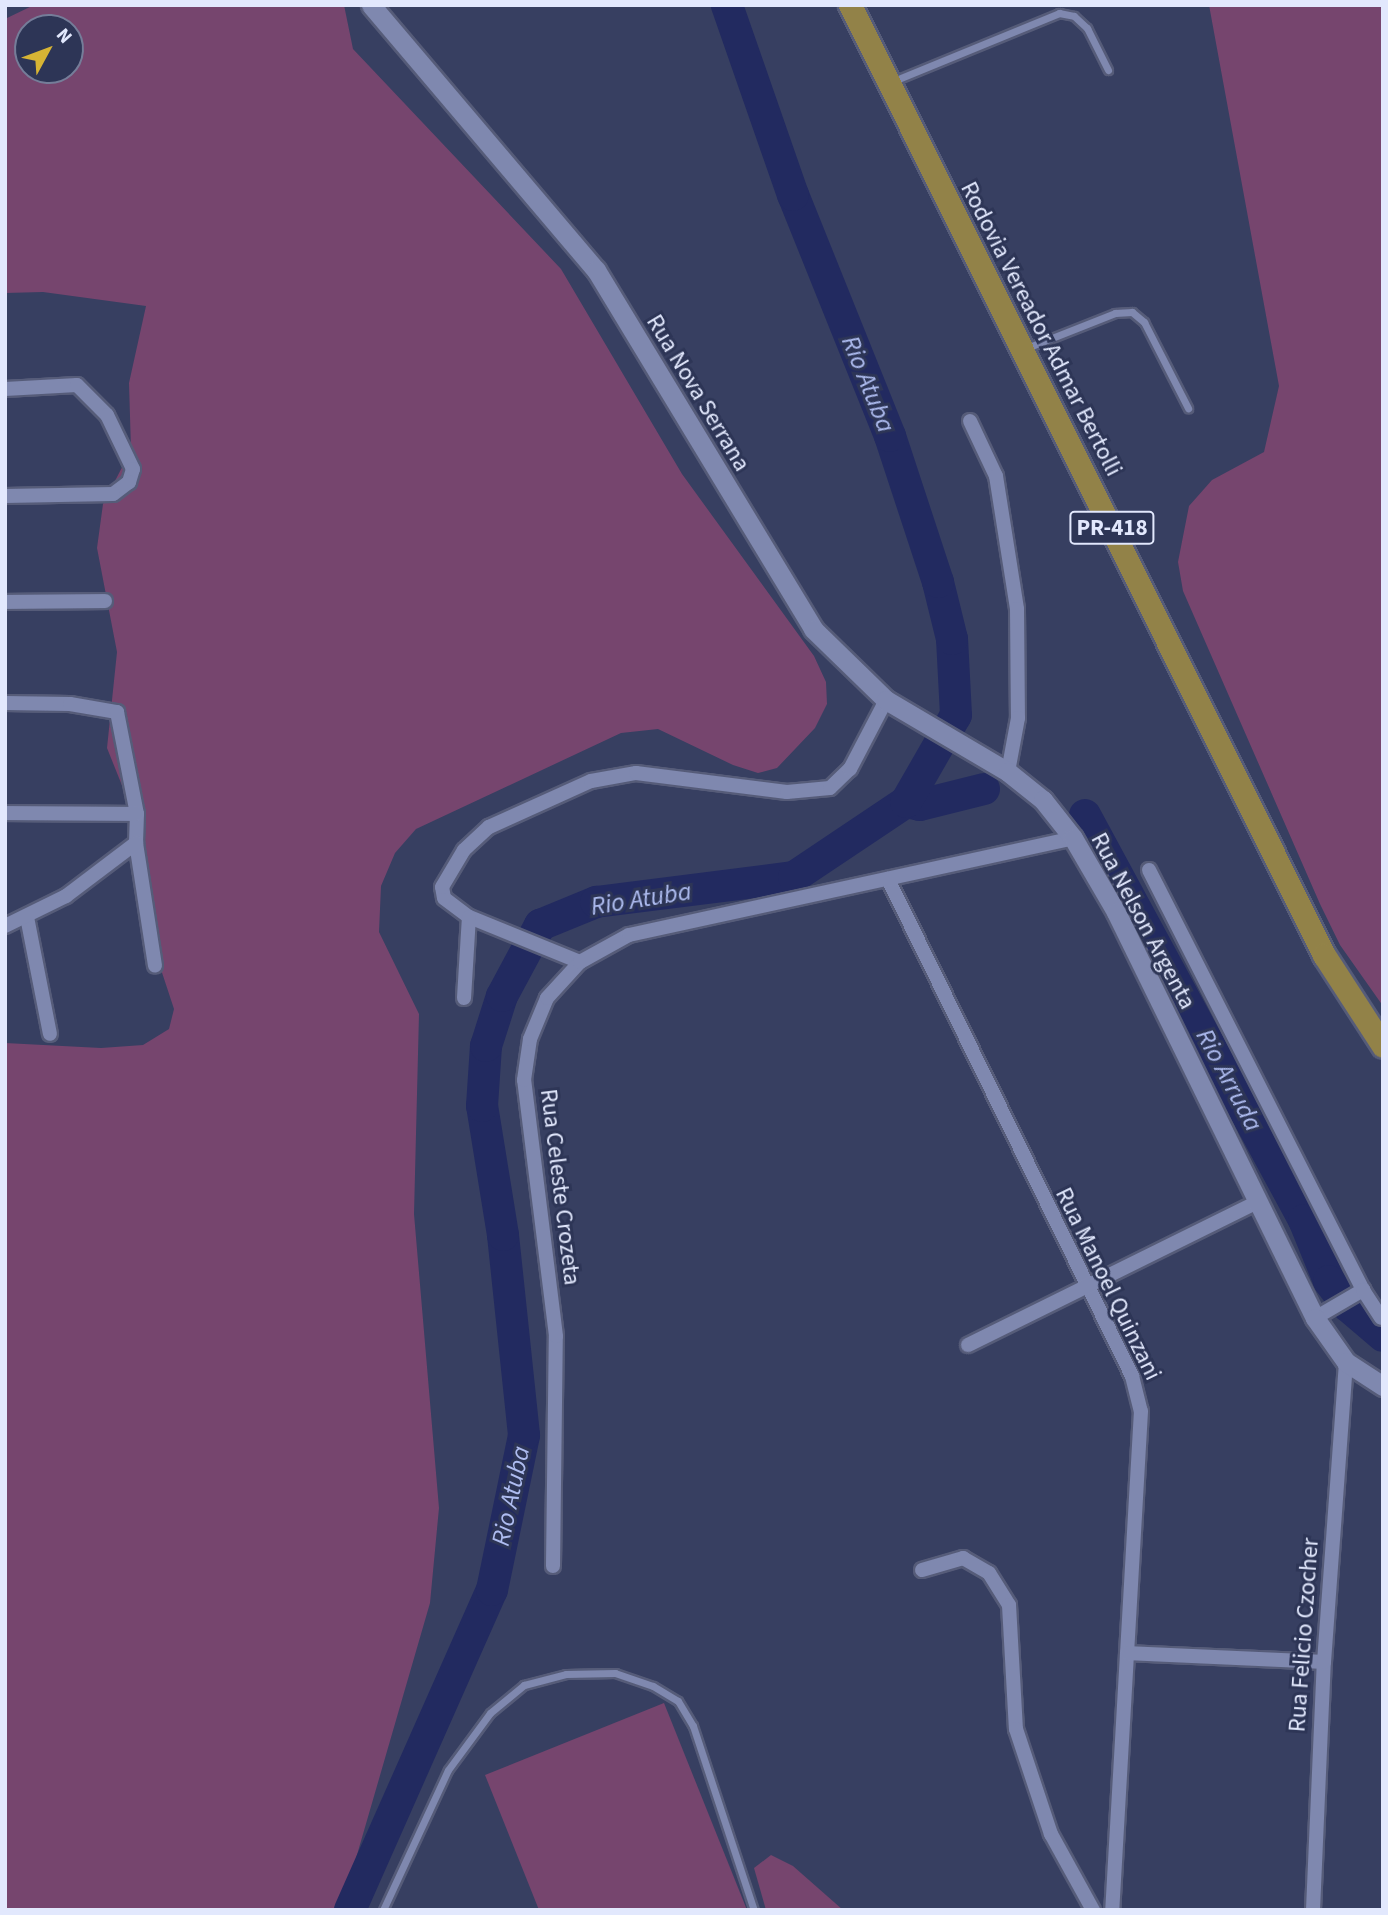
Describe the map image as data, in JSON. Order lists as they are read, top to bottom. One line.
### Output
{"streets":{"highway":["Rodovia Vereador Admar Bertolli","PR-418"],"main road":["Rua Nova Serrana","Rua Nelson Argenta"],"street":["Rua Celeste Crozeta","Rua Manoel Quinzani","Rua Felicio Czocher"]},"crossings":[["Rua Nova Serrana","Rua Nelson Argenta"],["Rua Nelson Argenta","Rua Celeste Crozeta"],["Rua Nelson Argenta","Rua Felicio Czocher"],["Rua Celeste Crozeta","Rua Manoel Quinzani"]],"water":["Rio Atuba","Rio Arruda"],"north":"top right"}
